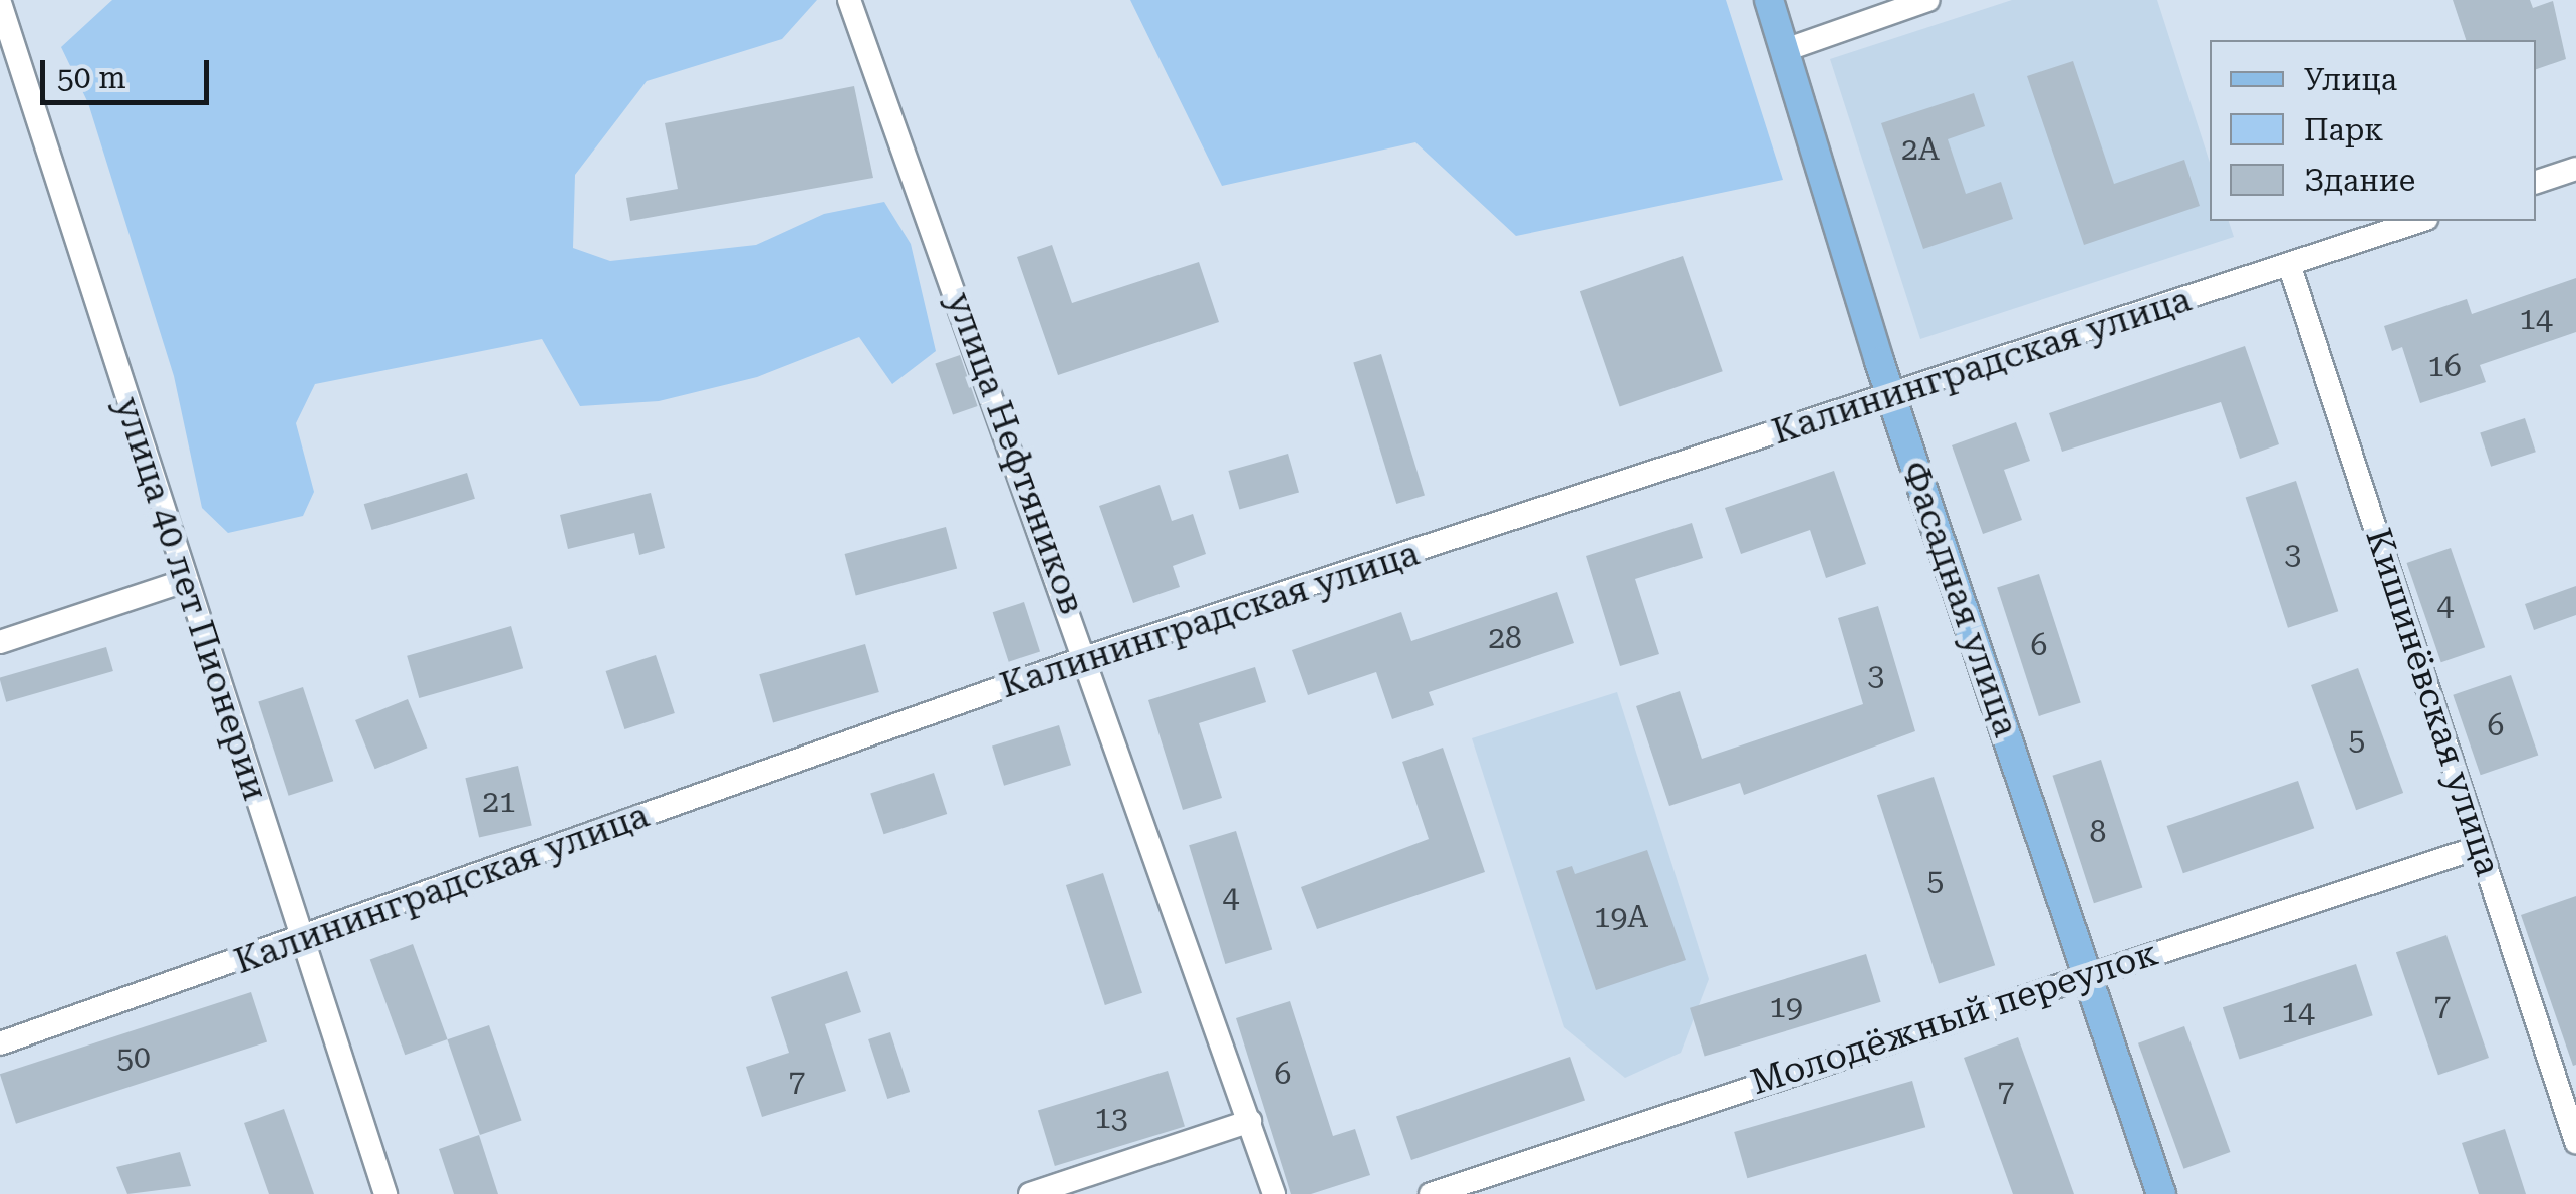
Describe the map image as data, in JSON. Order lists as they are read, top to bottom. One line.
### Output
{"streets":{"main road":["Фасадная улица"],"street":["Калининградская улица","улица Нефтяников","улица 40 лет Пионерии","Кишинёвская улица","Молодёжный переулок"]},"crossings":[["Калининградская улица","улица Нефтяников"],["Калининградская улица","улица 40 лет Пионерии"],["Калининградская улица","Фасадная улица"],["Калининградская улица","Кишинёвская улица"],["Фасадная улица","Молодёжный переулок"],["Кишинёвская улица","Молодёжный переулок"]],"house_numbers":["2А","14","16","3","4","28","6","3","6","5","21","8","5","4","19А","7","19","14","50","6","7","7","13"],"legend":["Улица","Парк","Здание"],"scale_bar":"50 m"}
